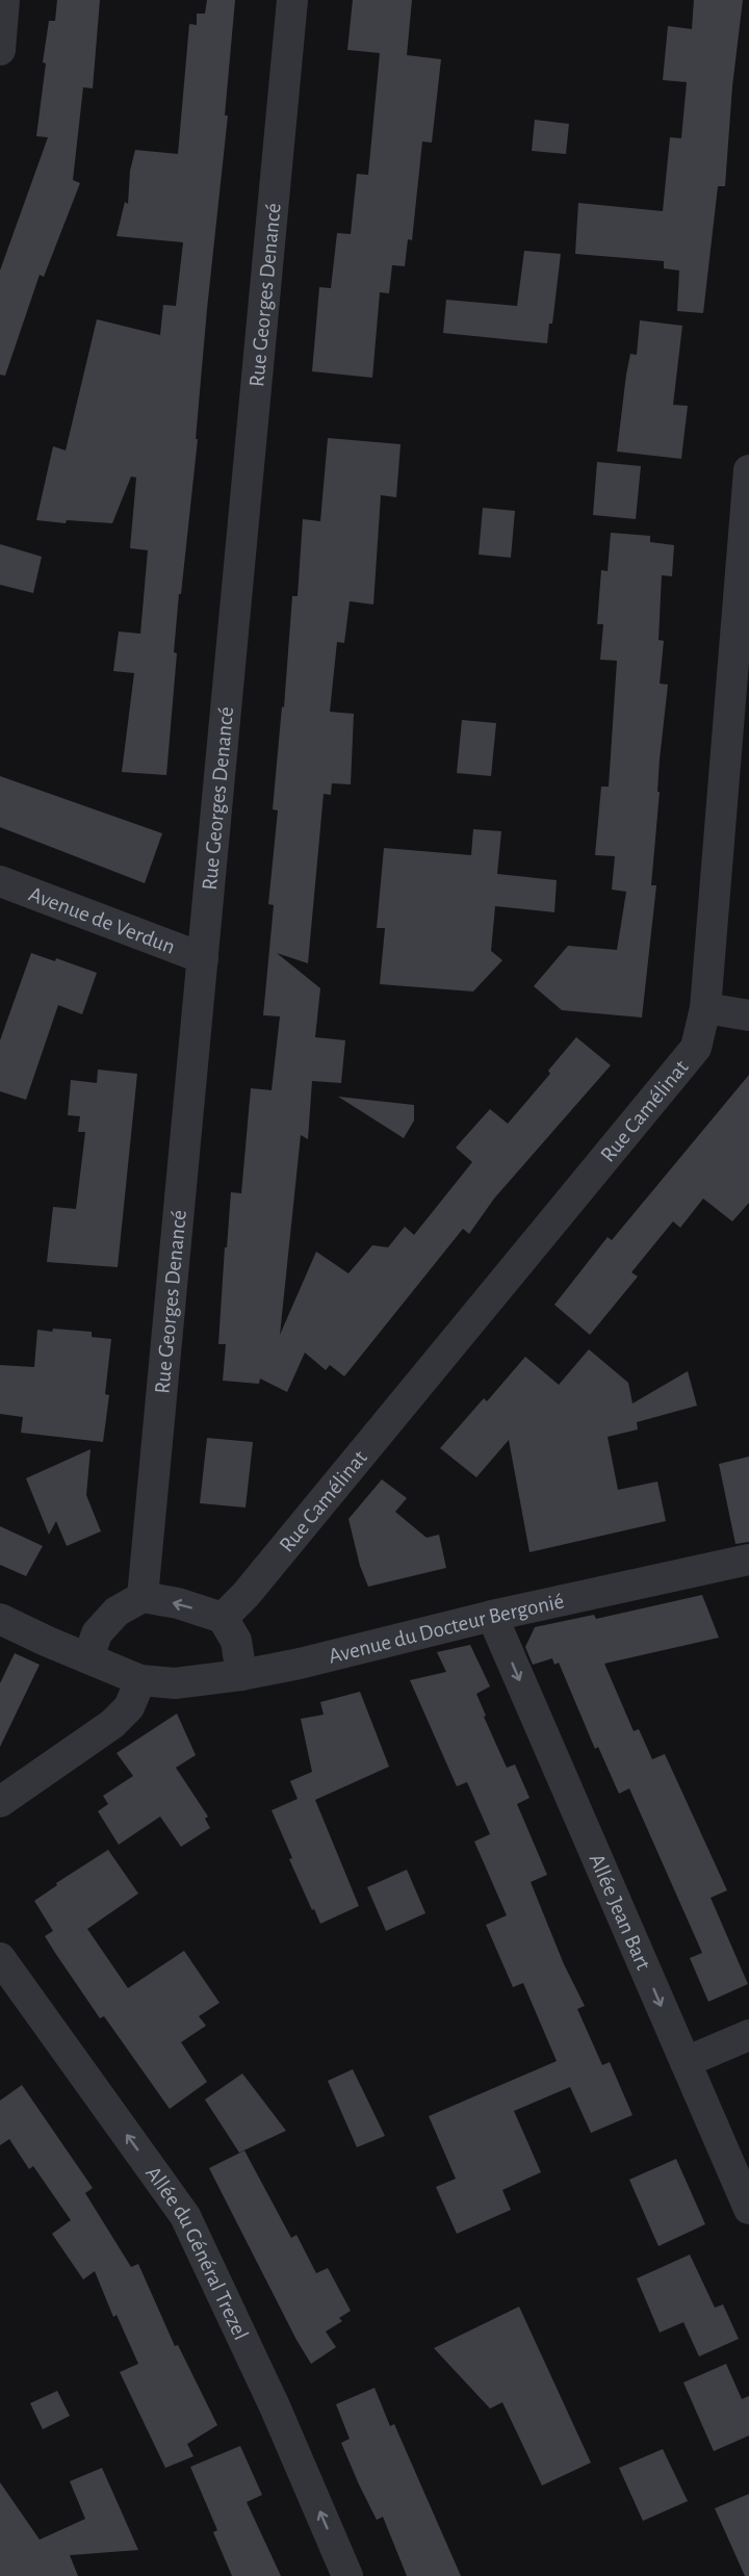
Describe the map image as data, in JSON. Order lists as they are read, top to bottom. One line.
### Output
{"streets":{"street":["Rue Georges Denancé","Avenue de Verdun","Rue Camélinat","Avenue du Docteur Bergonié","Allée Jean Bart","Allée du Général Trezel"]},"crossings":[["Rue Georges Denancé","Avenue de Verdun"],["Avenue du Docteur Bergonié","Allée Jean Bart"]],"one_way":["Allée Jean Bart","Allée du Général Trezel"]}
